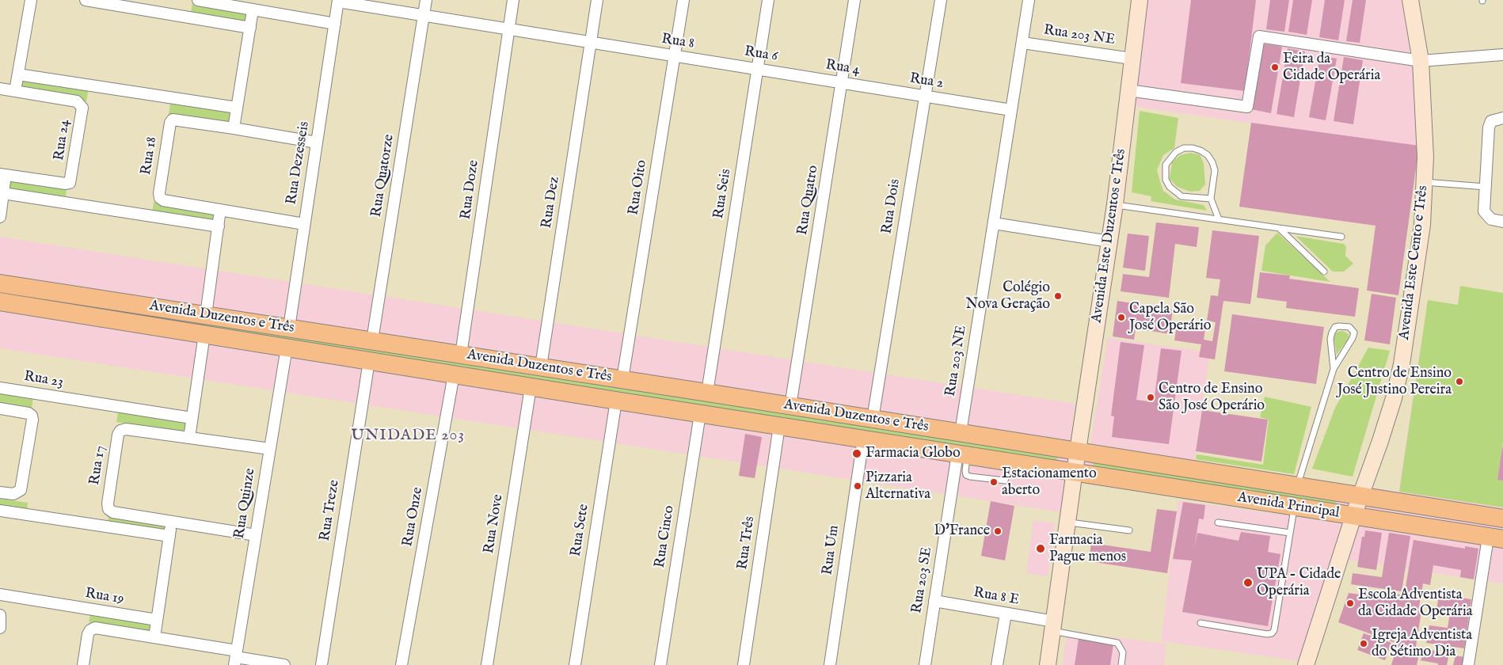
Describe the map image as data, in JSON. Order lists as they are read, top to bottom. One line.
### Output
{"streets":{"main road":["Avenida Este Duzentos e Três","Avenida Este Cento e Três","Avenida Duzentos e Três","Avenida Principal"],"street":["Rua 203 NE","Rua 8","Rua 6","Rua 4","Rua 2","Rua 24","Rua 18","Rua Dezesseis","Rua Quatorze","Rua Oito","Rua Doze","Rua Seis","Rua Quatro","Rua Dez","Rua Dois","Rua 23","Rua 17","Rua Quinze","Rua Treze","Rua Onze","Rua Nove","Rua Sete","Rua Cinco","Rua Três","Rua Um","Rua 203 SE","Rua 19","Rua 8 E"]},"crossings":[["Rua 203 NE","Rua 2"],["Rua 203 NE","Avenida Este Duzentos e Três"],["Rua 203 NE","Avenida Duzentos e Três"],["Rua 8","Rua 6"],["Rua 8","Rua Oito"],["Rua 8","Rua Dez"],["Rua 6","Rua 4"],["Rua 6","Rua Seis"],["Rua 4","Rua 2"],["Rua 4","Rua Quatro"],["Rua 2","Rua Dois"],["Rua 18","Rua Dezesseis"],["Rua Dezesseis","Rua Quatorze"],["Rua Dezesseis","Avenida Duzentos e Três"],["Rua Quatorze","Avenida Duzentos e Três"],["Rua Oito","Avenida Duzentos e Três"],["Rua Doze","Avenida Duzentos e Três"],["Rua Seis","Avenida Duzentos e Três"],["Rua Quatro","Avenida Duzentos e Três"],["Rua Dez","Avenida Duzentos e Três"],["Rua Dois","Avenida Duzentos e Três"],["Avenida Este Duzentos e Três","Avenida Duzentos e Três"],["Avenida Este Duzentos e Três","Avenida Principal"],["Avenida Este Duzentos e Três","Rua 8 E"],["Avenida Este Cento e Três","Avenida Principal"],["Avenida Duzentos e Três","Rua Quinze"],["Avenida Duzentos e Três","Avenida Principal"],["Avenida Duzentos e Três","Rua Treze"],["Avenida Duzentos e Três","Rua Onze"],["Avenida Duzentos e Três","Rua Nove"],["Avenida Duzentos e Três","Rua Sete"],["Avenida Duzentos e Três","Rua Cinco"],["Avenida Duzentos e Três","Rua Três"],["Avenida Duzentos e Três","Rua Um"],["Avenida Duzentos e Três","Rua 203 SE"],["Rua 17","Rua Quinze"],["Rua 203 SE","Rua 8 E"]],"districts":["UNIDADE 203"],"places":["Feira da Cidade Operária","Colégio Nova Geração","Capela São José Operário","Centro de Ensino José Justino Pereira","Centro de Ensino São José Operário","Farmacia Globo","Estacionamento aberto","Pizzaria Alternativa","D'France","Farmacia Pague menos","UPA - Cidade Operária","Escola Adventista da Cidade Operária","Igreja Adventista do Sétimo Dia"]}
